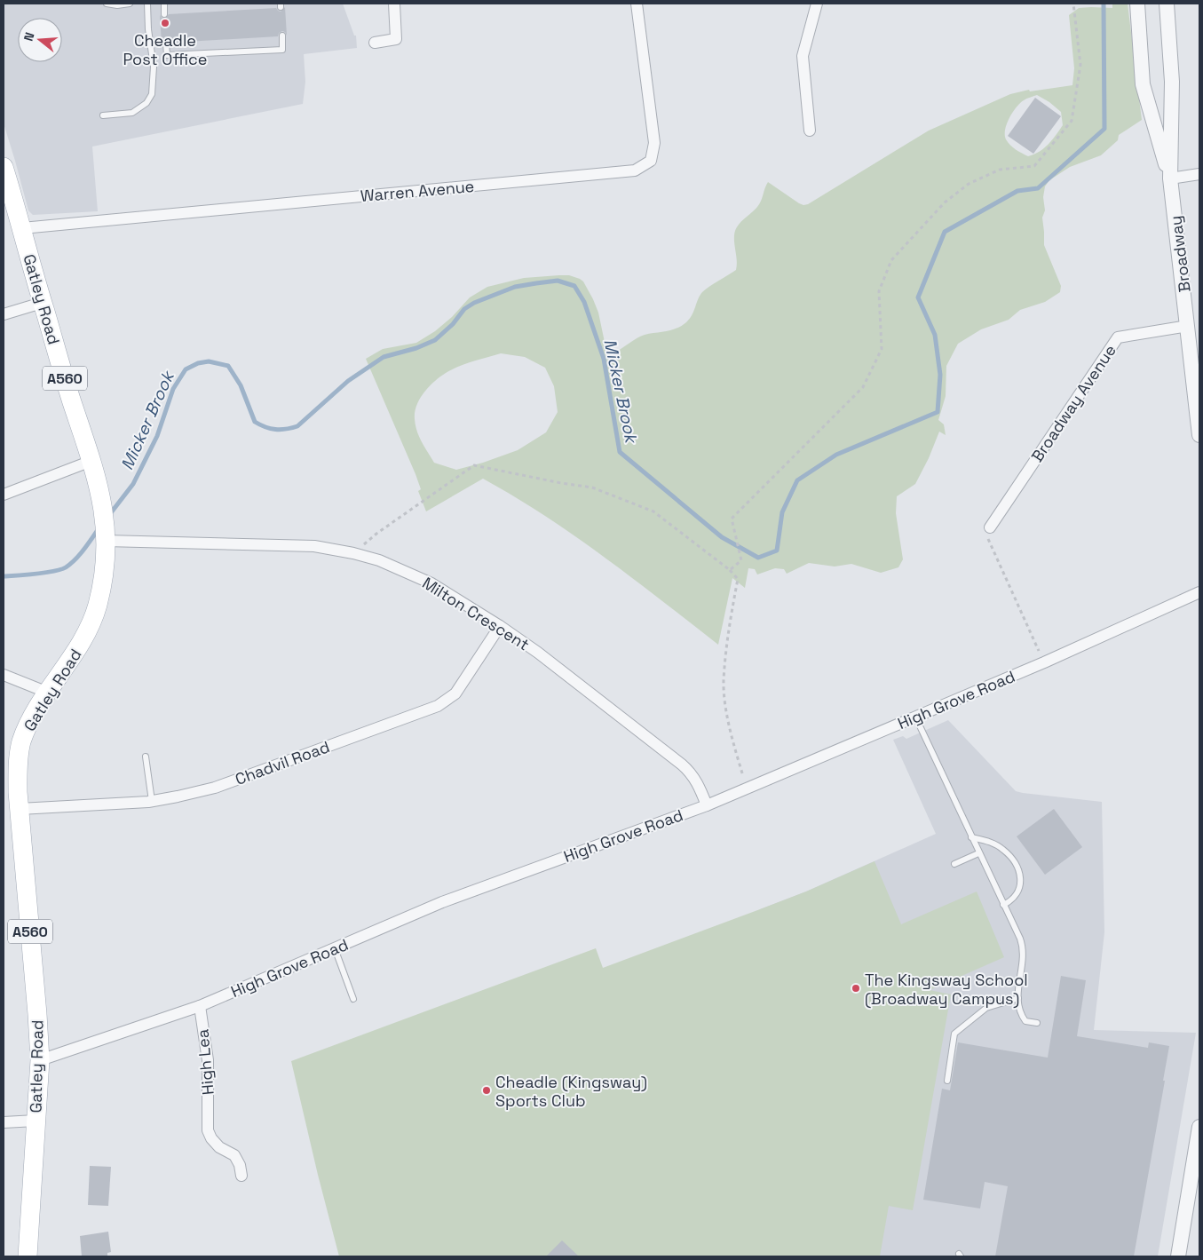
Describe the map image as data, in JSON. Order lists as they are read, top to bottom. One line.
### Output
{"streets":{"main road":["Gatley Road","A560"],"street":["Warren Avenue","Broadway","Broadway Avenue","Milton Crescent","High Grove Road","Chadvil Road","High Lea"]},"crossings":[["Warren Avenue","Gatley Road"],["Broadway","Broadway Avenue"],["Gatley Road","Milton Crescent"],["Gatley Road","High Grove Road"],["Gatley Road","Chadvil Road"],["Milton Crescent","High Grove Road"],["Milton Crescent","Chadvil Road"],["High Grove Road","High Lea"]],"water":["Micker Brook"],"places":["Cheadle Post Office","The Kingsway School (Broadway Campus)","Cheadle (Kingsway) Sports Club"],"north":"left"}
